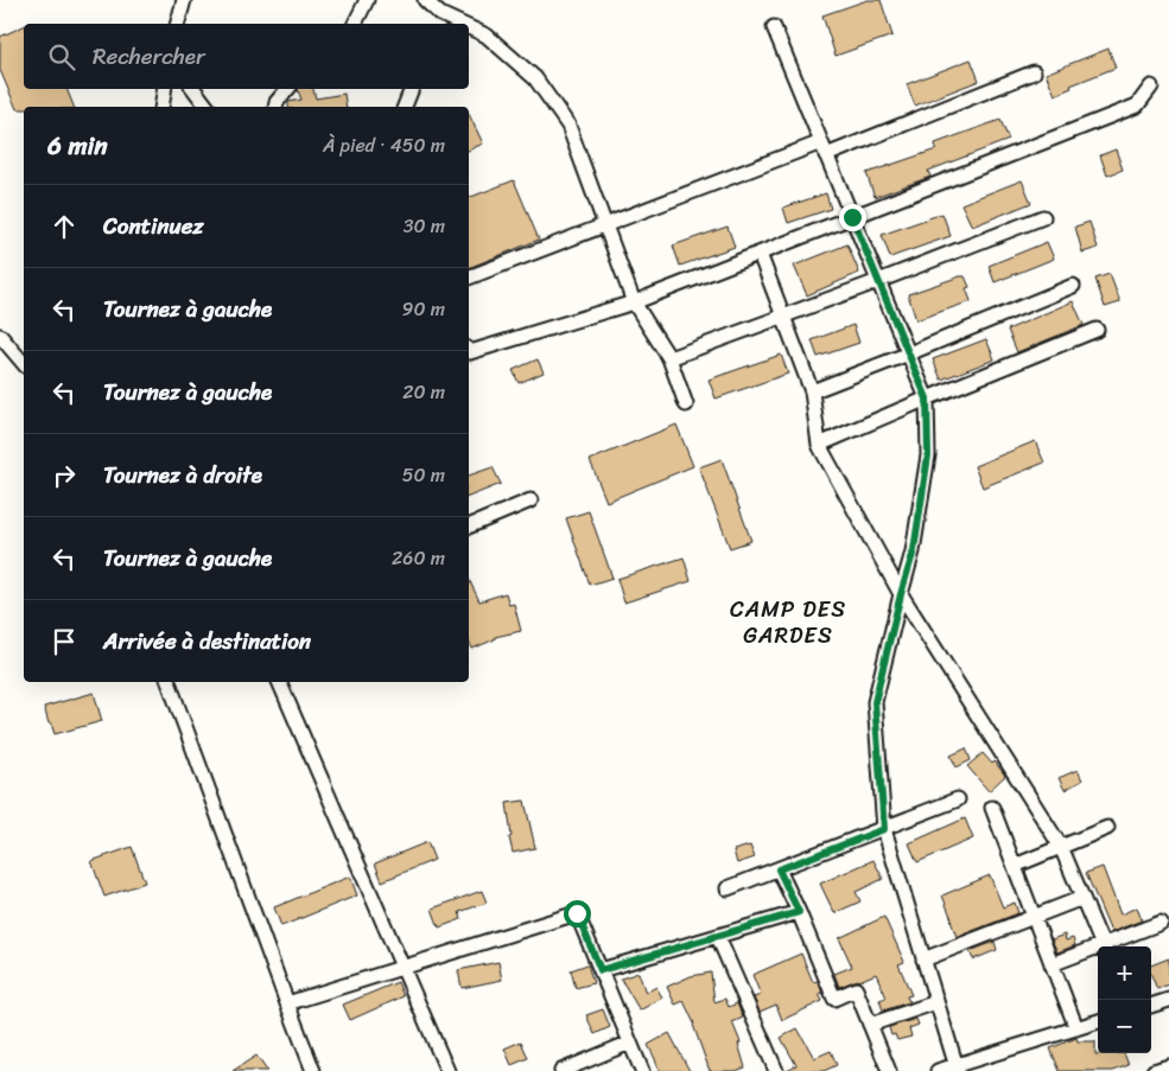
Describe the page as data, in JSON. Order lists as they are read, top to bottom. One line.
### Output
{"districts":["CAMP DES GARDES"],"page":{"search":"Rechercher","heading":["6 min","À pied · 450 m"],"list":[["Continuez","30 m"],["Tournez à gauche","90 m"],["Tournez à gauche","20 m"],["Tournez à droite","50 m"],["Tournez à gauche","260 m"],"Arrivée à destination"],"map_buttons":["+","−"]}}
